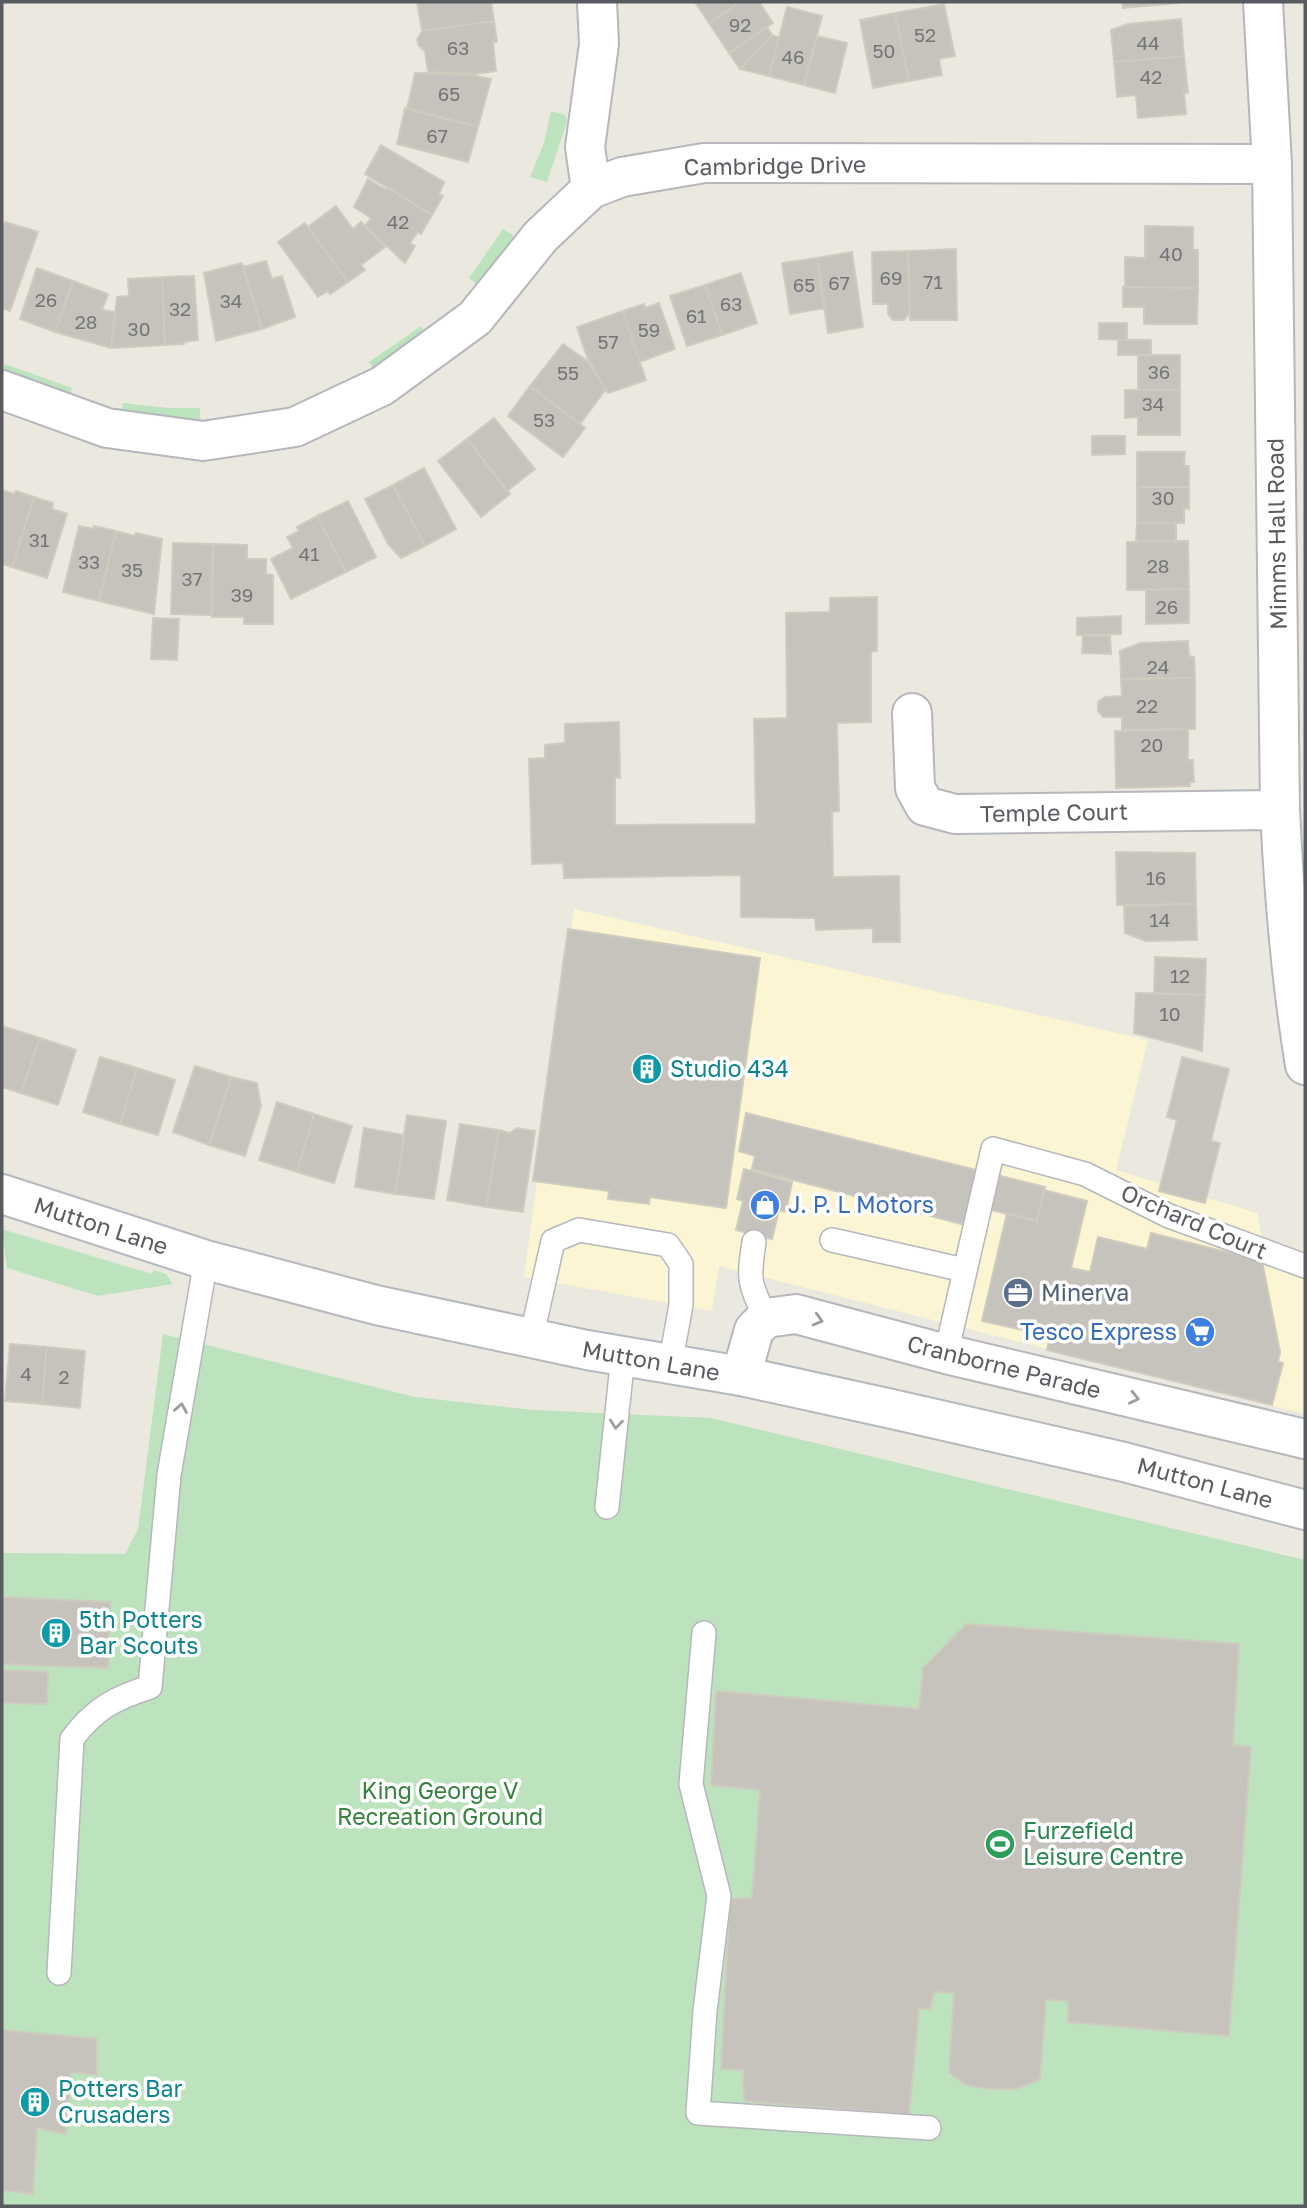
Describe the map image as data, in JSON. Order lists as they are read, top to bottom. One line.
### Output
{"streets":{"street":["Cambridge Drive","Mimms Hall Road","Temple Court","Mutton Lane","Cranborne Parade"],"lane":["Orchard Court"]},"crossings":[["Cambridge Drive","Mimms Hall Road"],["Mimms Hall Road","Temple Court"]],"one_way":["Cranborne Parade"],"parks":["King George V Recreation Ground"],"places":{"building":["Studio 434","5th Potters Bar Scouts","Potters Bar Crusaders"],"shop":["J. P. L Motors"],"office":["Minerva"],"supermarket":["Tesco Express"],"sports":["Furzefield Leisure Centre"]},"house_numbers":["92","52","44","63","50","46","42","65","67","42","40","69","71","67","65","26","34","63","32","61","28","30","59","57","36","55","34","53","30","31","41","33","28","35","37","39","26","24","22","20","16","14","12","10","4","2"]}
